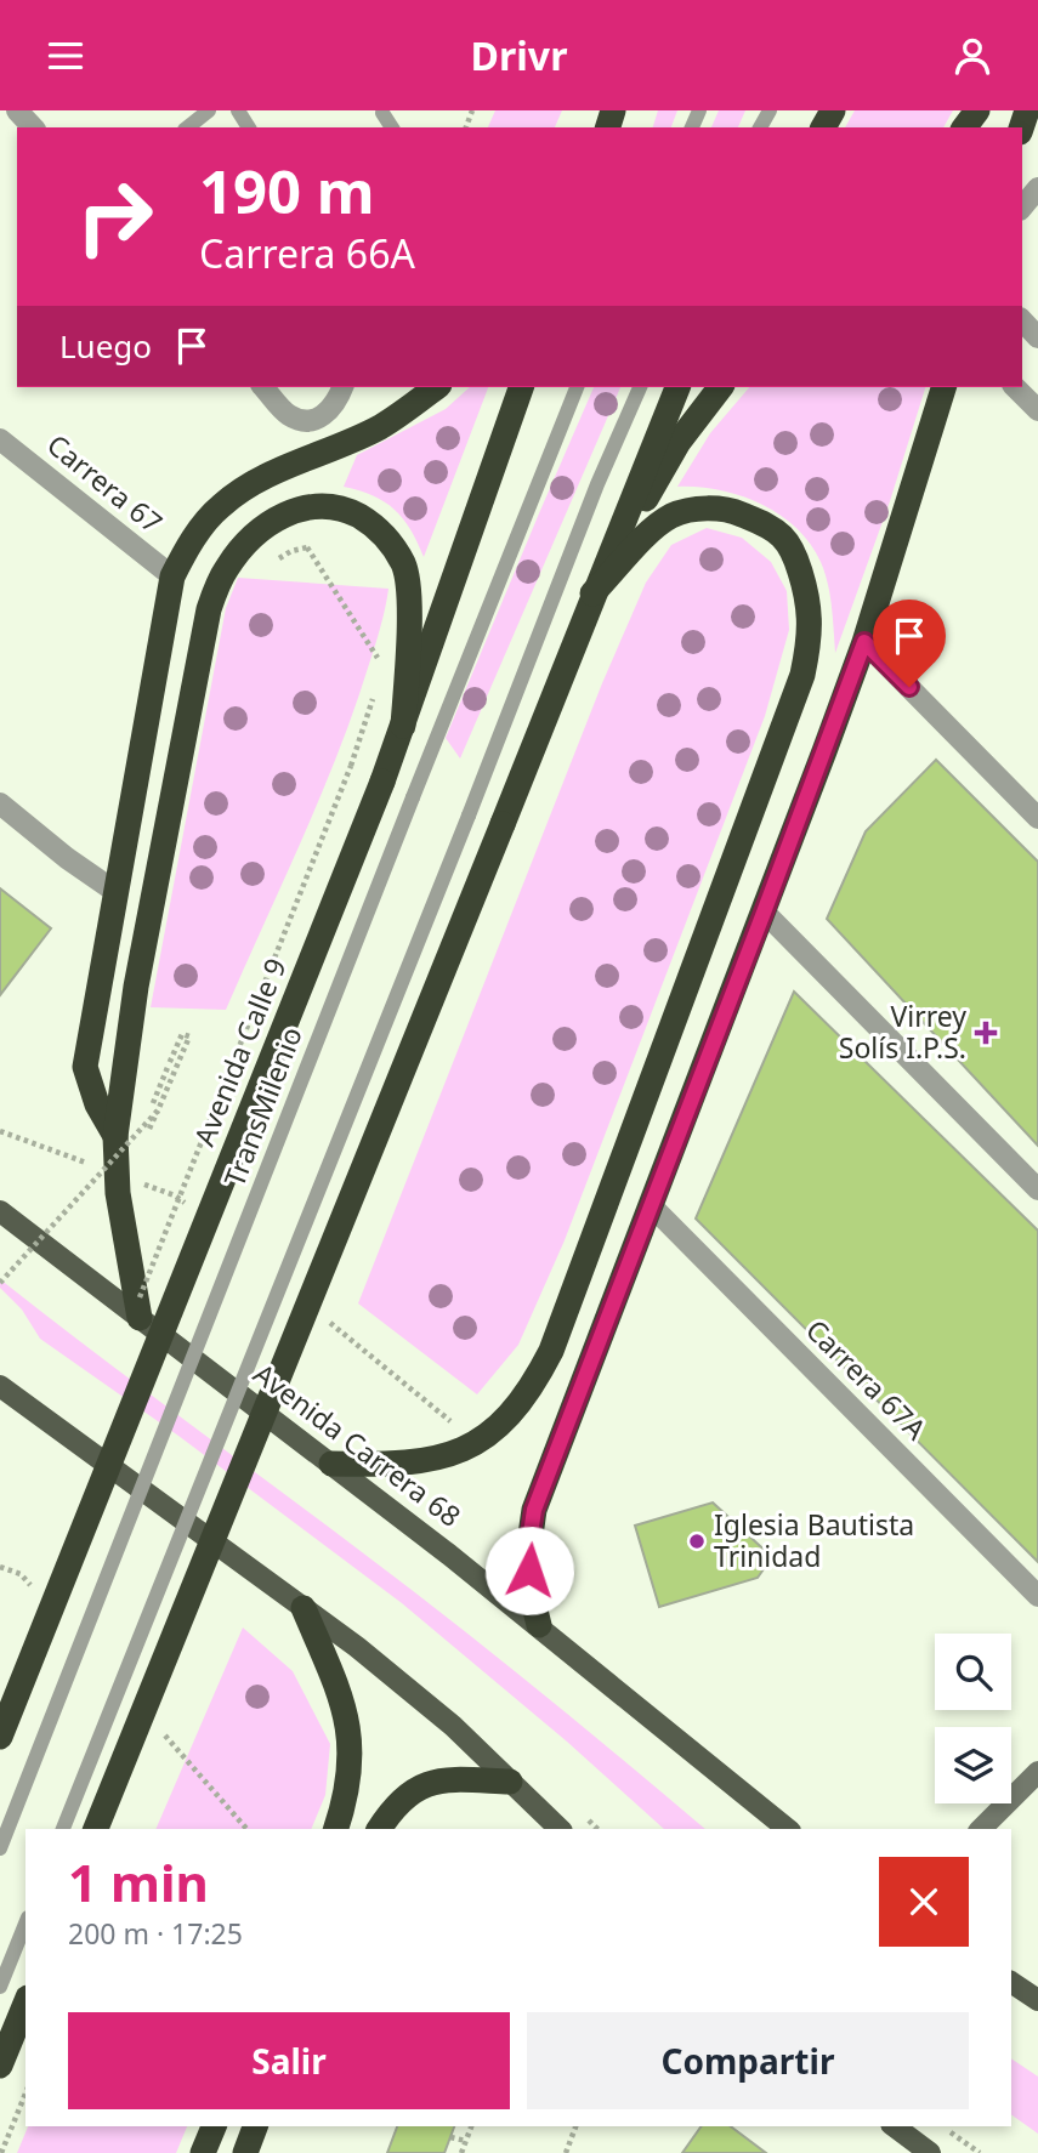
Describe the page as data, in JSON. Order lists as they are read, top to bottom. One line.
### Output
{"streets":{"highway":["Avenida Calle 9"],"main road":["Avenida Carrera 68"],"street":["Carrera 67","Carrera 67A"],"lane":["TransMilenio"]},"places":{"health":["Virrey Solís I.P.S."],"other":["Iglesia Bautista Trinidad"]},"page":{"header":"Drivr","turn":["190 m","Carrera 66A"],"then":"Luego","heading":["1 min","200 m · 17:25"],"buttons":["Salir","Compartir"]}}
